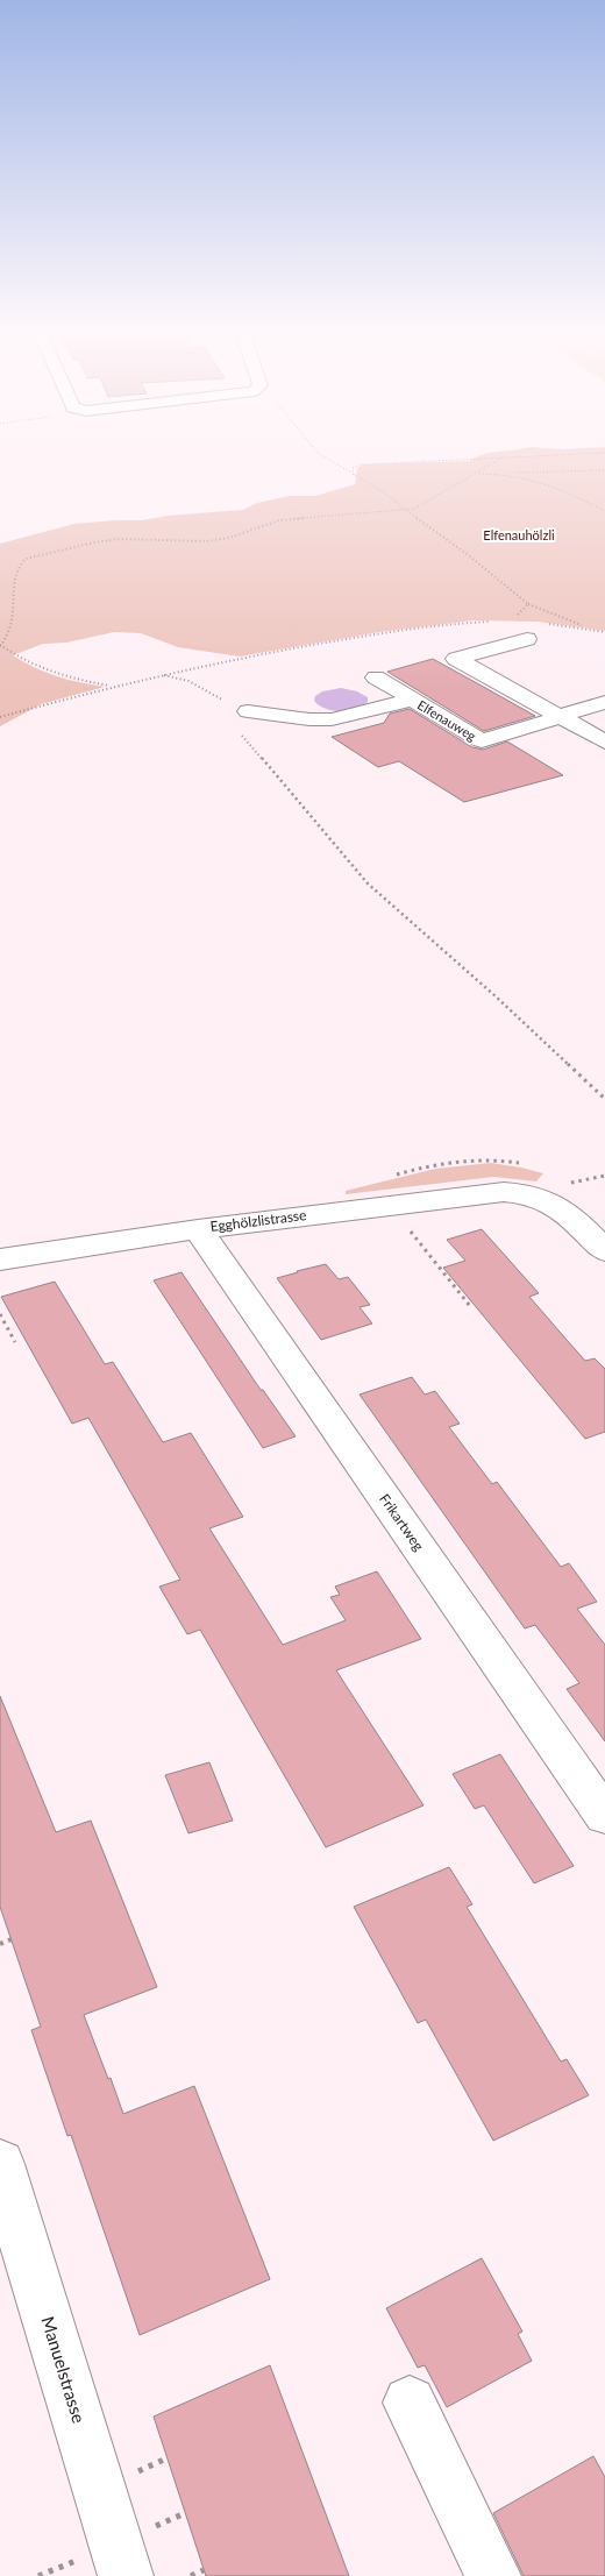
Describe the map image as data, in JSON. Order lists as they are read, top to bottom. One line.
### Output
{"streets":{"street":["Elfenauweg","Egghölzlistrasse","Frikartweg","Manuelstrasse"]},"crossings":[["Egghölzlistrasse","Frikartweg"]],"parks":["Elfenauhölzli"]}
